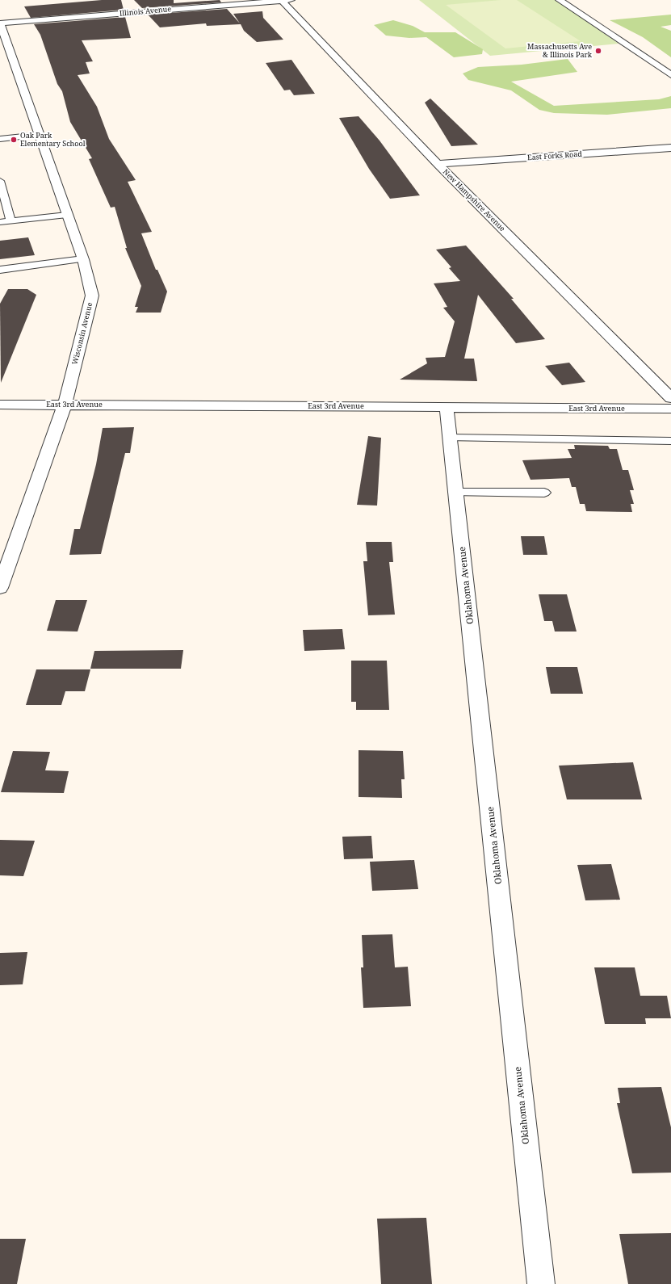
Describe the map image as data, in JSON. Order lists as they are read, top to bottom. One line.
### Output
{"streets":{"street":["Illinois Avenue","East Forks Road","New Hampshire Avenue","Wisconsin Avenue","East 3rd Avenue","Oklahoma Avenue"]},"crossings":[["Illinois Avenue","New Hampshire Avenue"],["Illinois Avenue","Wisconsin Avenue"],["East Forks Road","New Hampshire Avenue"],["Wisconsin Avenue","East 3rd Avenue"],["East 3rd Avenue","Oklahoma Avenue"]],"places":["Massachusetts Ave & Illinois Park","Oak Park Elementary School"]}
